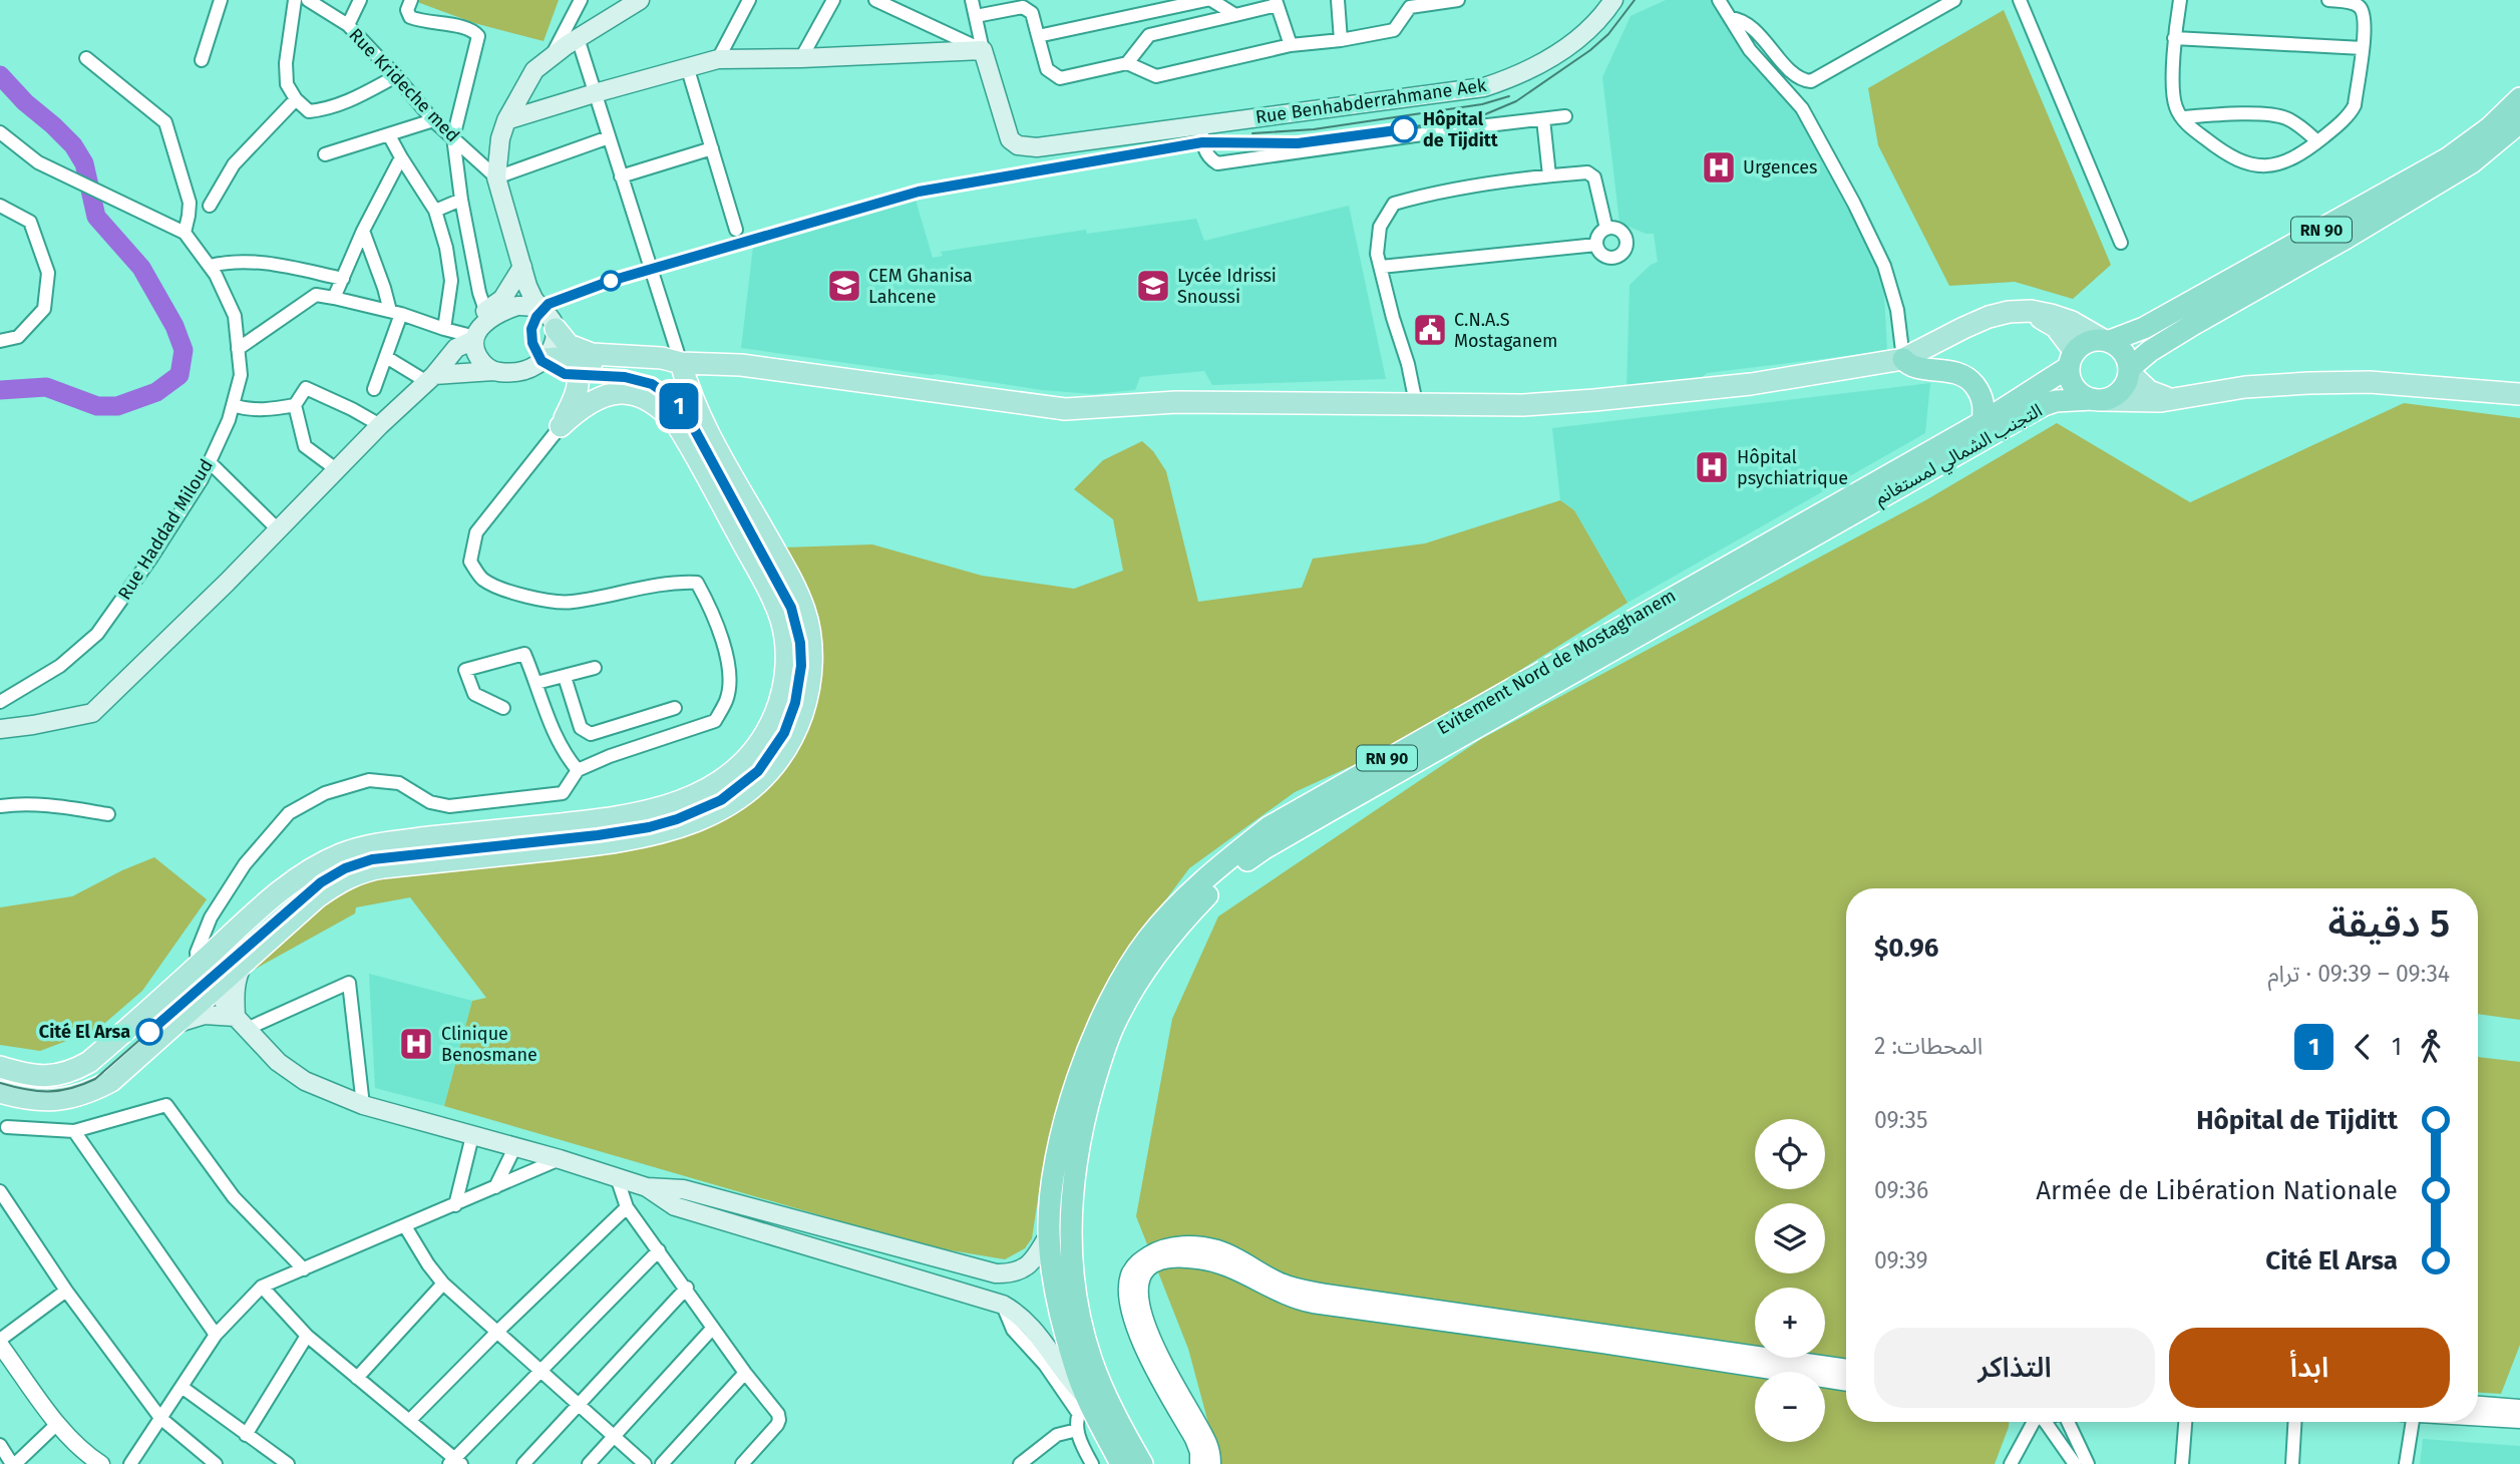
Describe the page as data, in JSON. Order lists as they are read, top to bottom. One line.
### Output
{"streets":{"highway":["RN 90","التجنب الشمالي لمستغانم","Evitement Nord de Mostaghanem"],"main road":["Rue Benhabderrahmane Aek"],"street":["Rue Krideche med","Rue Haddad Miloud"]},"crossings":[["RN 90","التجنب الشمالي لمستغانم"],["RN 90","Evitement Nord de Mostaghanem"],["التجنب الشمالي لمستغانم","Evitement Nord de Mostaghanem"]],"places":{"other":["Hôpital de Tijditt","Cité El Arsa"],"hospital":["Urgences","Hôpital psychiatrique","Clinique Benosmane"],"school or university":["CEM Ghanisa Lahcene","Lycée Idrissi Snoussi"],"public building":["C.N.A.S Mostaganem"]},"lines":["tram line 1"],"page":{"on_map":"1","heading":["5 دقيقة","09:34 – 09:39 · ترام","$0.96"],"legs":["1","1","المحطات: 2"],"list":[{"name":"Hôpital de Tijditt","value":"09:35"},{"name":"Armée de Libération Nationale","value":"09:36"},{"name":"Cité El Arsa","value":"09:39"}],"map_buttons":["+","−"],"buttons":["ابدأ","التذاكر"]}}
